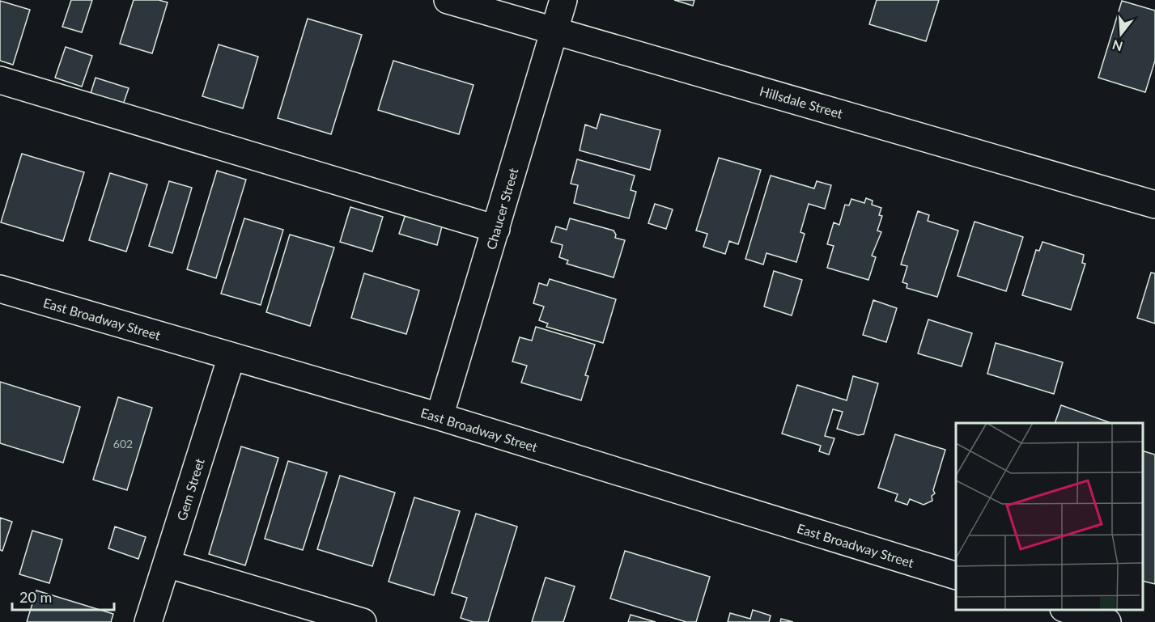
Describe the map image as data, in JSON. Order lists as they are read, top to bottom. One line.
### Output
{"streets":{"street":["Hillsdale Street","Chaucer Street","East Broadway Street","Gem Street"]},"crossings":[["Hillsdale Street","Chaucer Street"],["Chaucer Street","East Broadway Street"],["East Broadway Street","Gem Street"]],"house_numbers":["602"],"scale_bar":"20 m","north":"bottom"}
